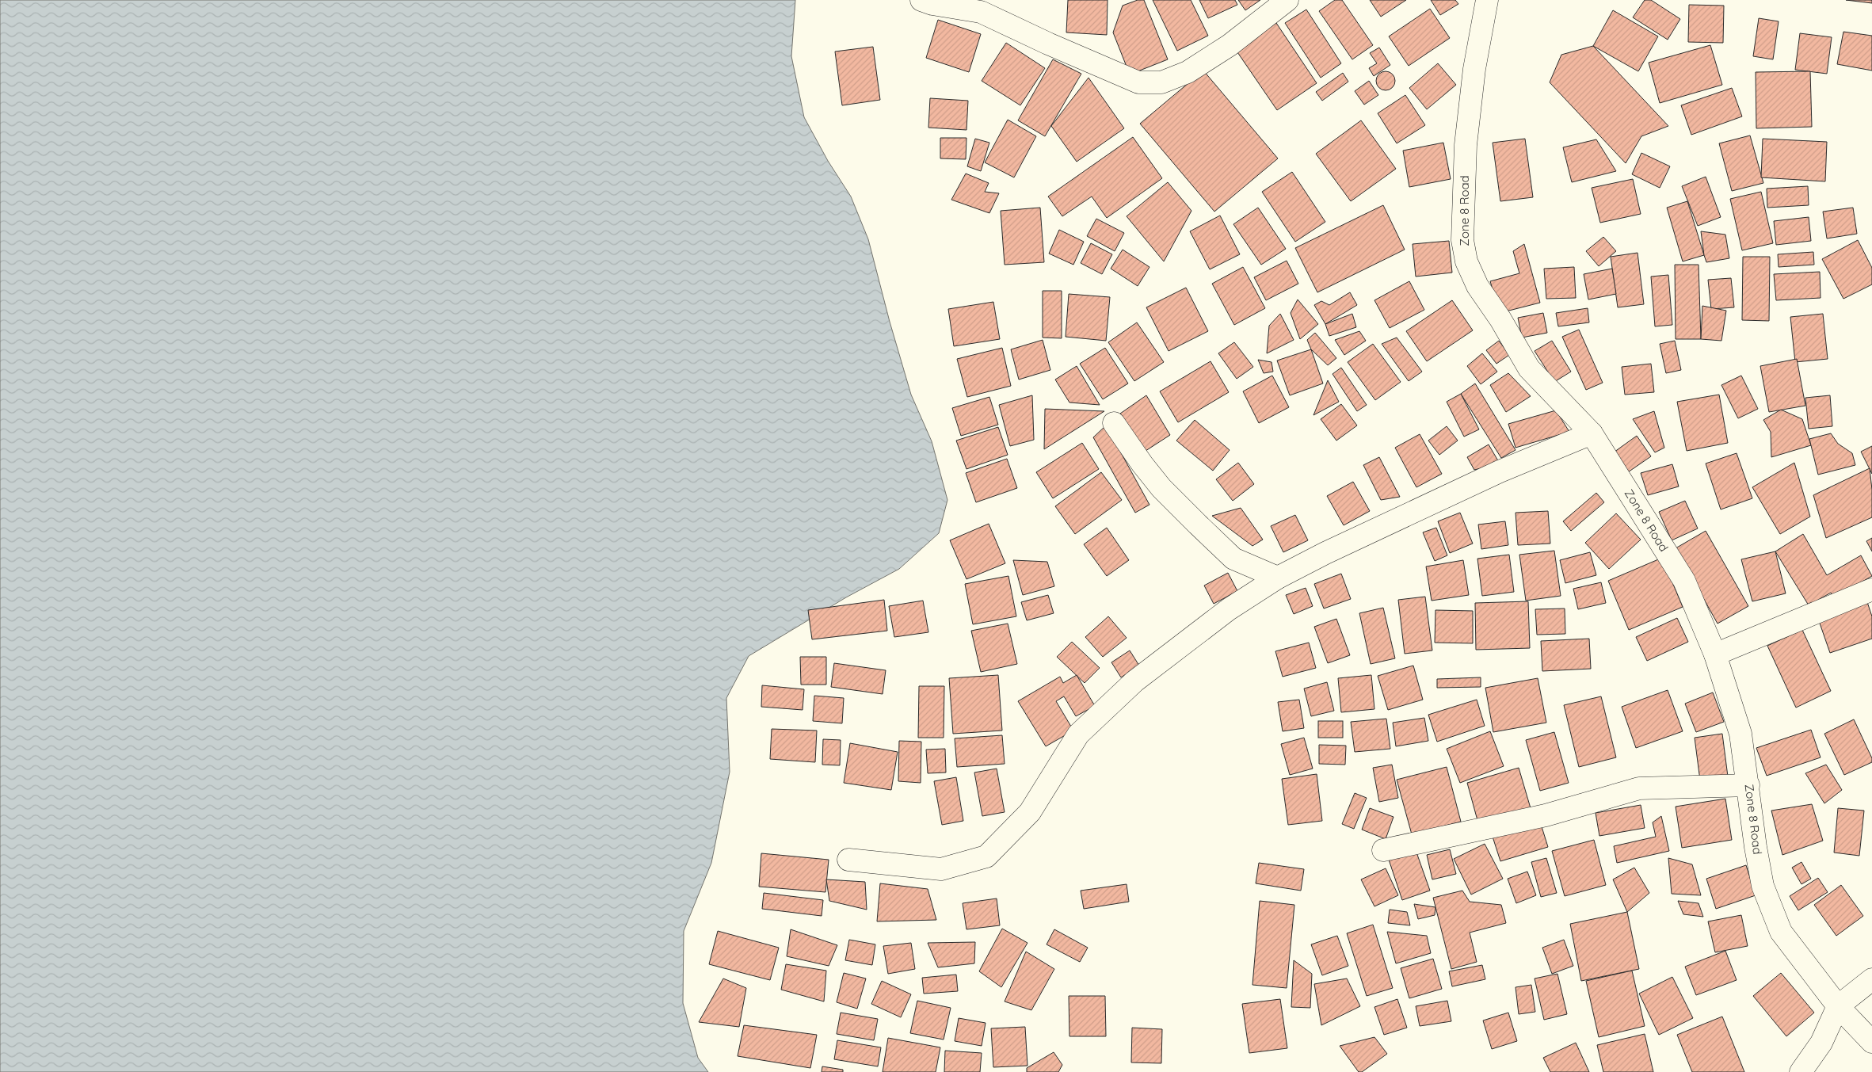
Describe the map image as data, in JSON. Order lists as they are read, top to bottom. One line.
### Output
{"streets":{"street":["Zone 8 Road"]}}
